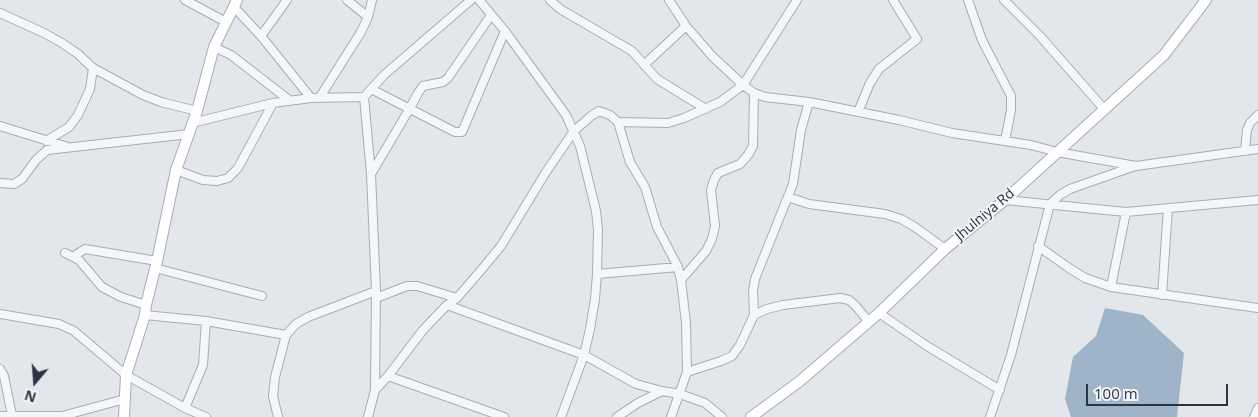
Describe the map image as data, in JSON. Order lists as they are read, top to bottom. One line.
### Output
{"streets":{"street":["Jhulniya Rd"]},"scale_bar":"100 m","north":"bottom"}
